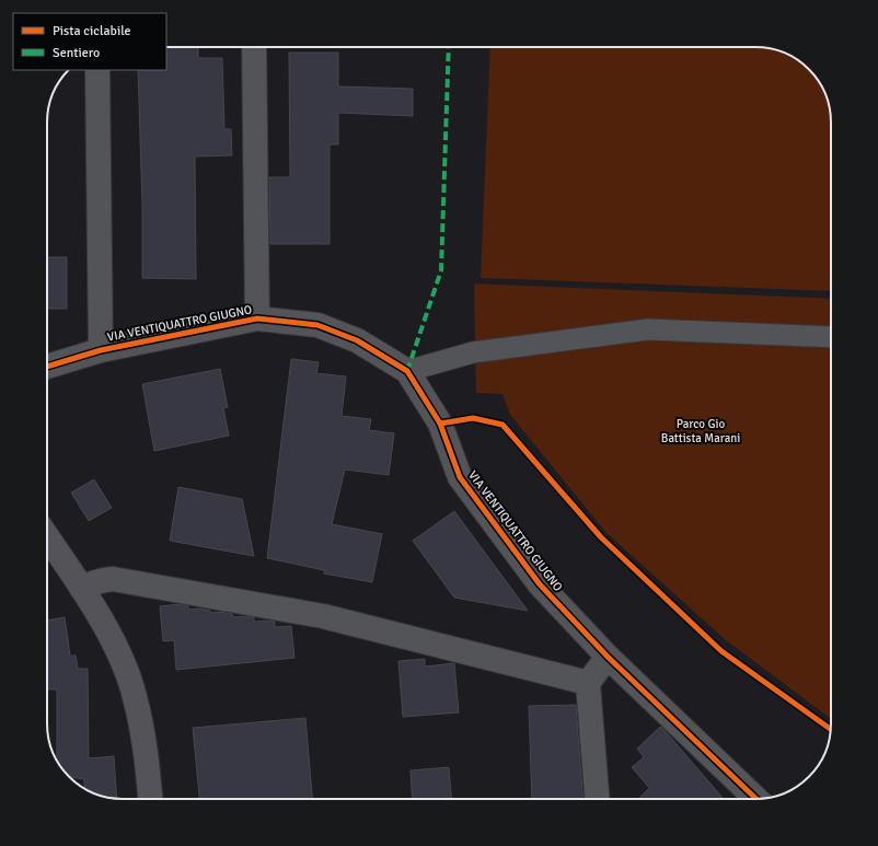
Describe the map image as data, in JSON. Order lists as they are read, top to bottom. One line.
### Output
{"streets":{"street":["VIA VENTIQUATTRO GIUGNO"]},"parks":["Parco Gio Battista Marani"],"legend":["Pista ciclabile","Sentiero"]}
